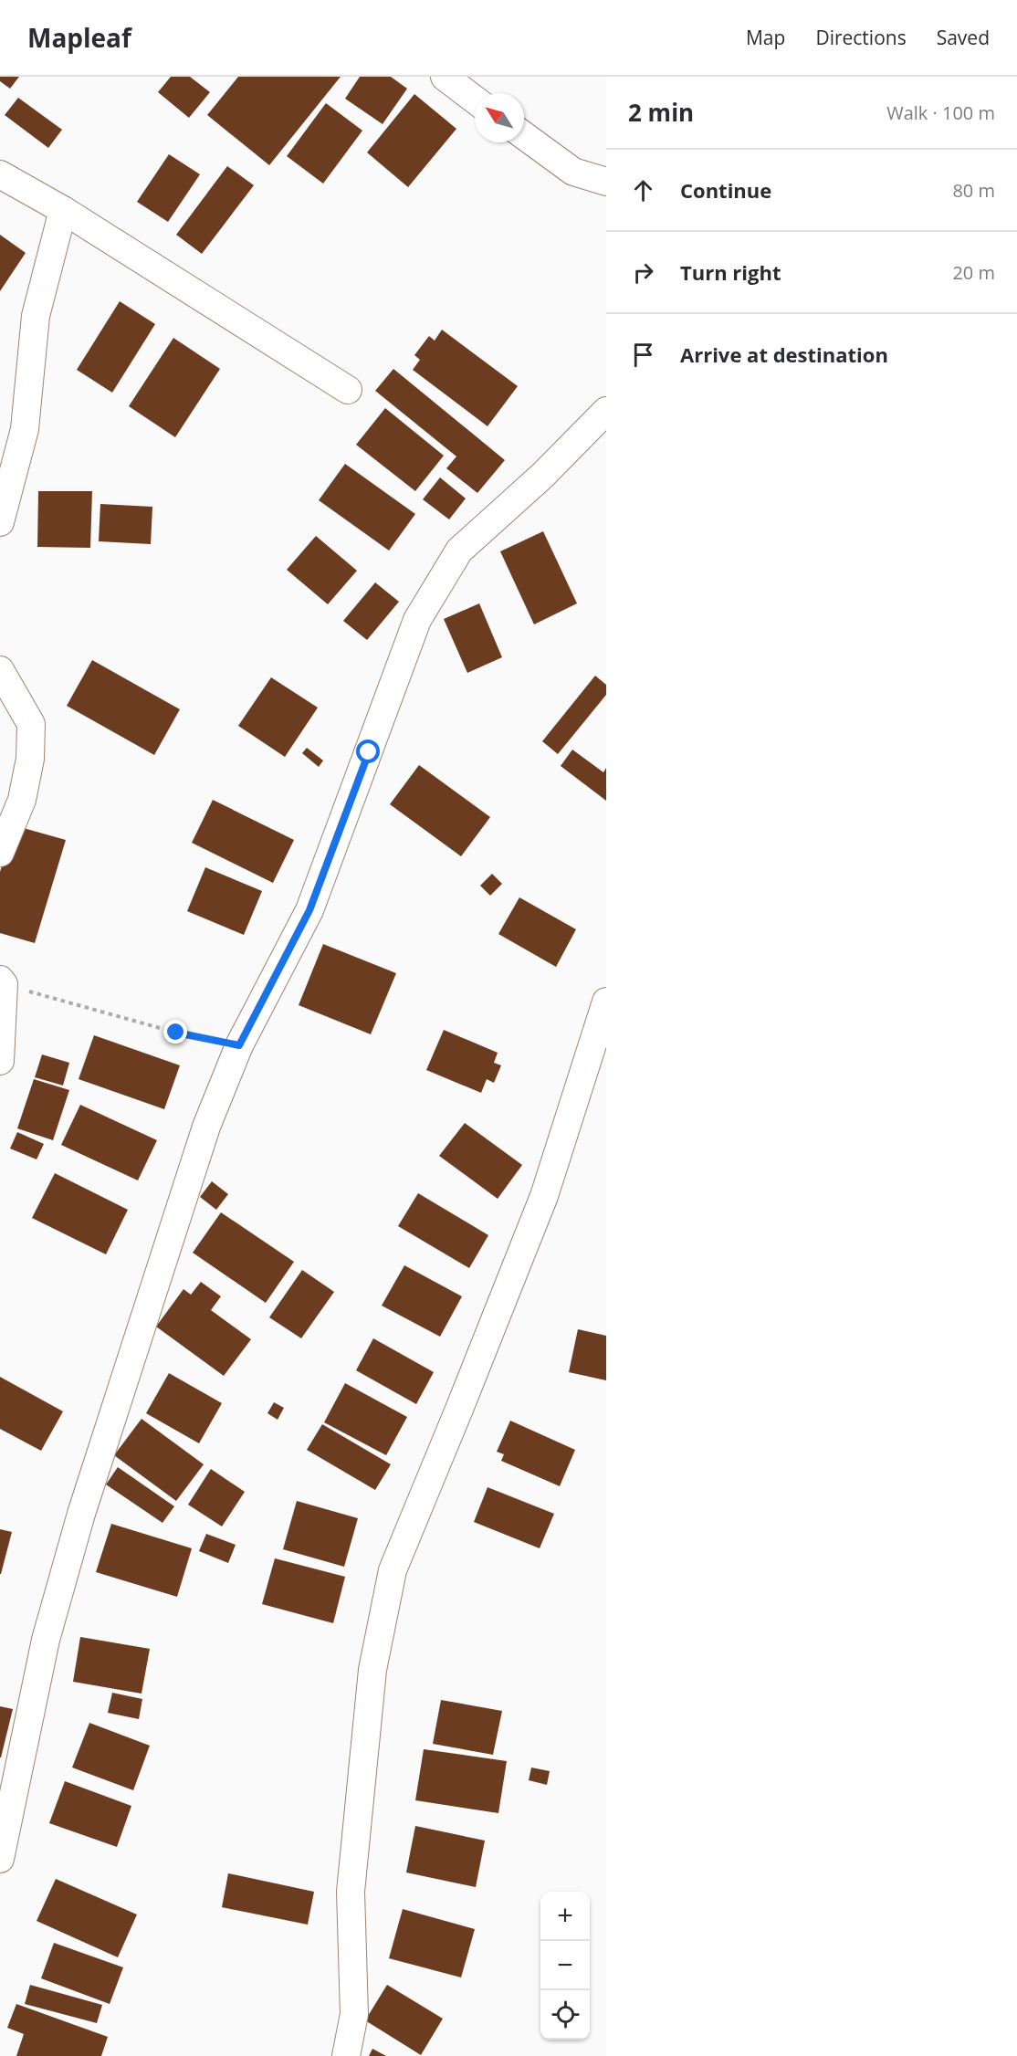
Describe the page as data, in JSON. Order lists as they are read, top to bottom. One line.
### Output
{"north":"top left","page":{"header":"Mapleaf","nav":["Map","Directions","Saved"],"heading":["2 min","Walk · 100 m"],"list":[["Continue","80 m"],["Turn right","20 m"],"Arrive at destination"],"map_buttons":["+","−"]}}
